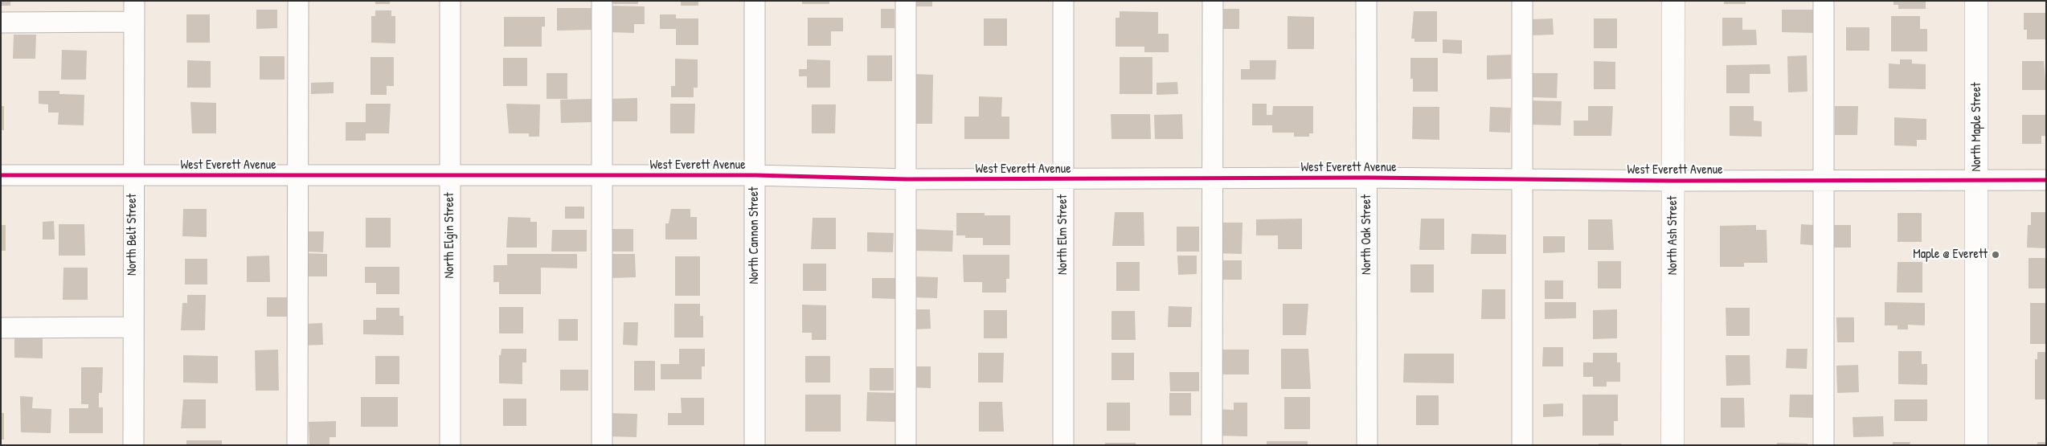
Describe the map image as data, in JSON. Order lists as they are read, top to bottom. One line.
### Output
{"streets":{"main road":["North Maple Street","North Ash Street"],"street":["West Everett Avenue","North Belt Street","North Elm Street","North Oak Street","North Elgin Street","North Cannon Street"]},"crossings":[["North Maple Street","West Everett Avenue"],["West Everett Avenue","North Belt Street"],["West Everett Avenue","North Elm Street"],["West Everett Avenue","North Oak Street"],["West Everett Avenue","North Elgin Street"],["West Everett Avenue","North Cannon Street"],["West Everett Avenue","North Ash Street"]],"places":["Maple @ Everett"]}
